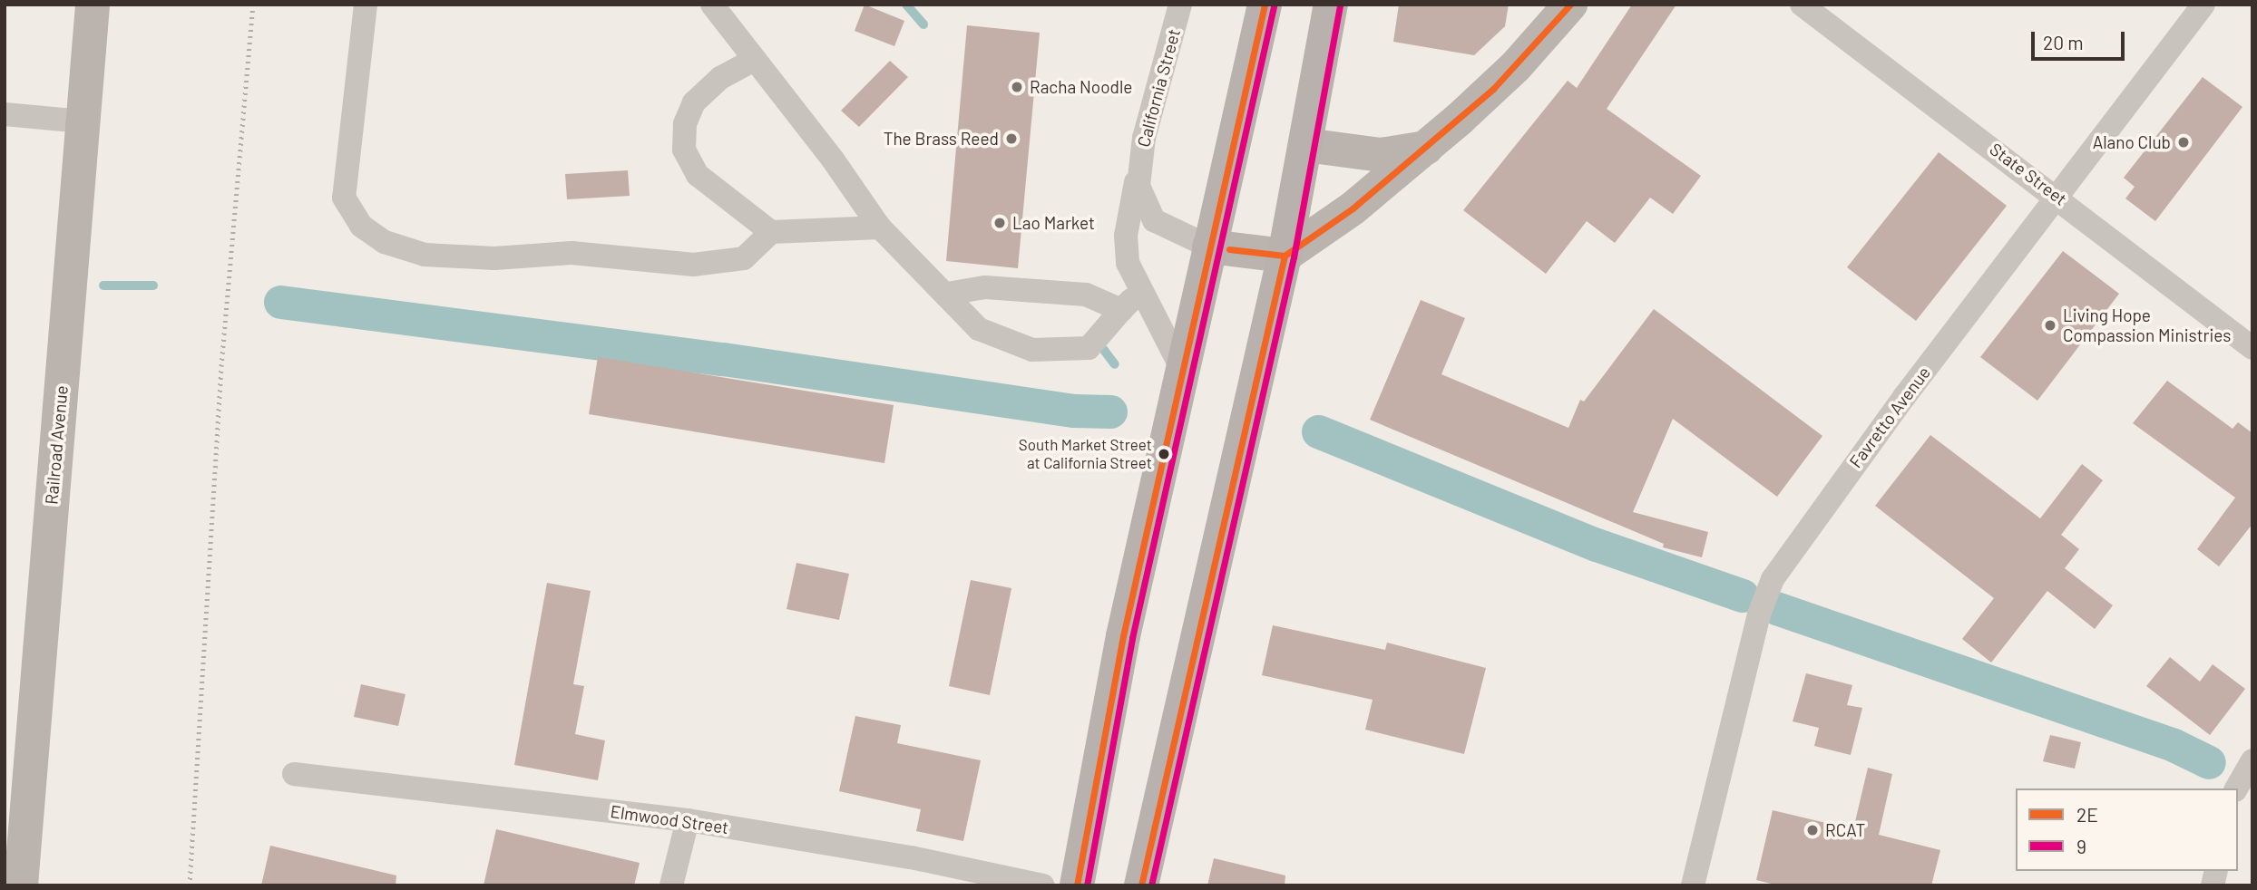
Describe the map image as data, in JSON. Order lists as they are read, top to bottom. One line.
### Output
{"streets":{"main road":["Railroad Avenue"],"street":["California Street","State Street","Favretto Avenue","Elmwood Street"]},"crossings":[["State Street","Favretto Avenue"]],"places":["Racha Noodle","The Brass Reed","Alano Club","Lao Market","Living Hope Compassion Ministries","South Market Street at California Street","RCAT"],"lines":["transit line 2E","transit line 9"],"legend":["2E","9"],"scale_bar":"20 m"}
